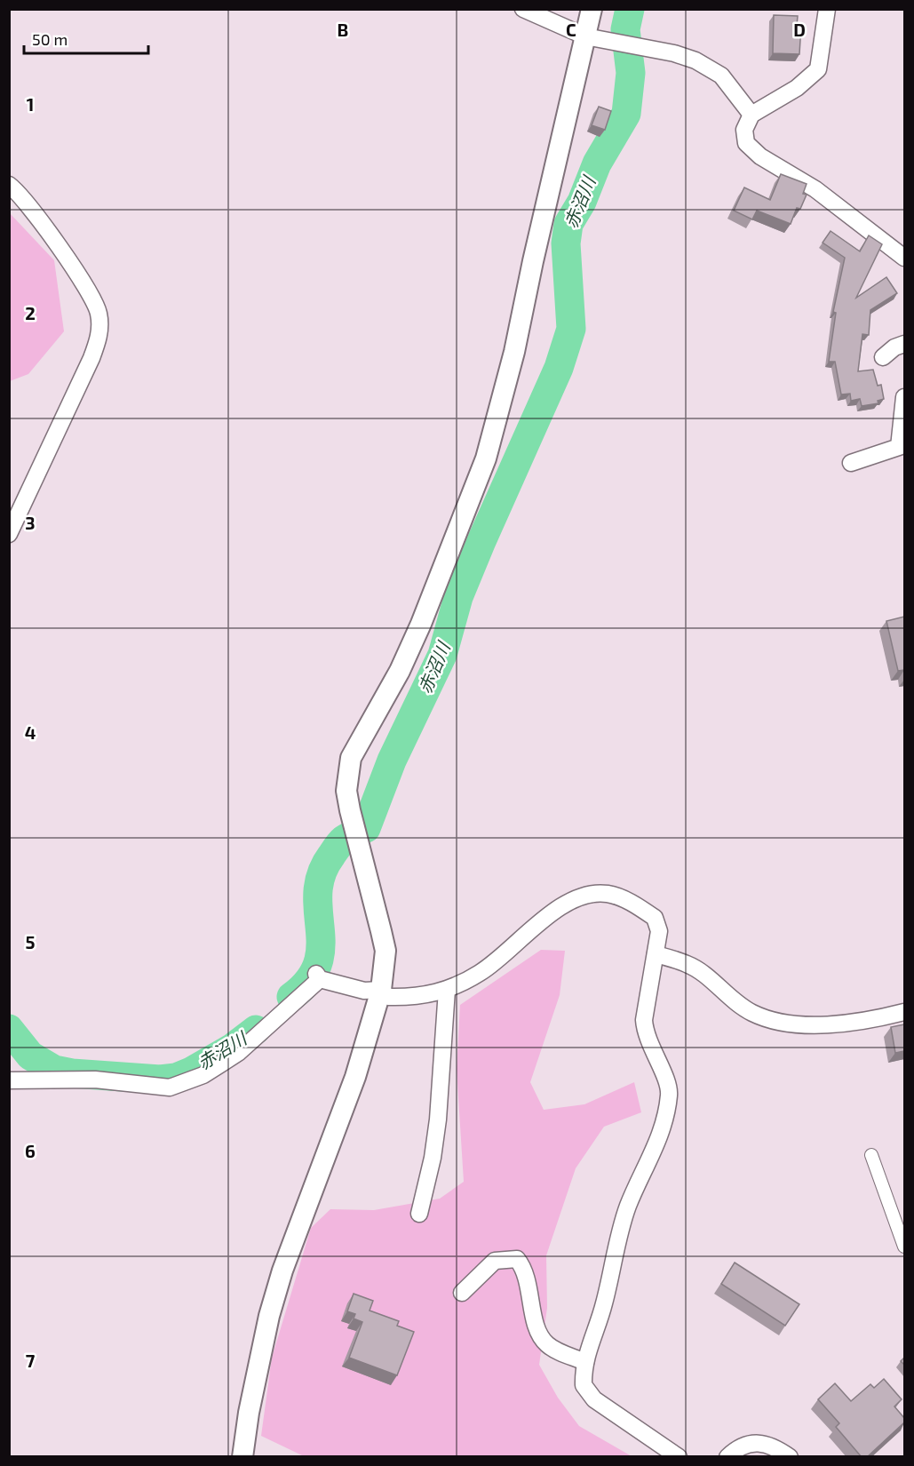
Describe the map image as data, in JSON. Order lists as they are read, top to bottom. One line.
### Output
{"water":["赤沼川"],"scale_bar":"50 m","grid":{"columns":["B","C","D"],"rows":["1","2","3","4","5","6","7"]}}
